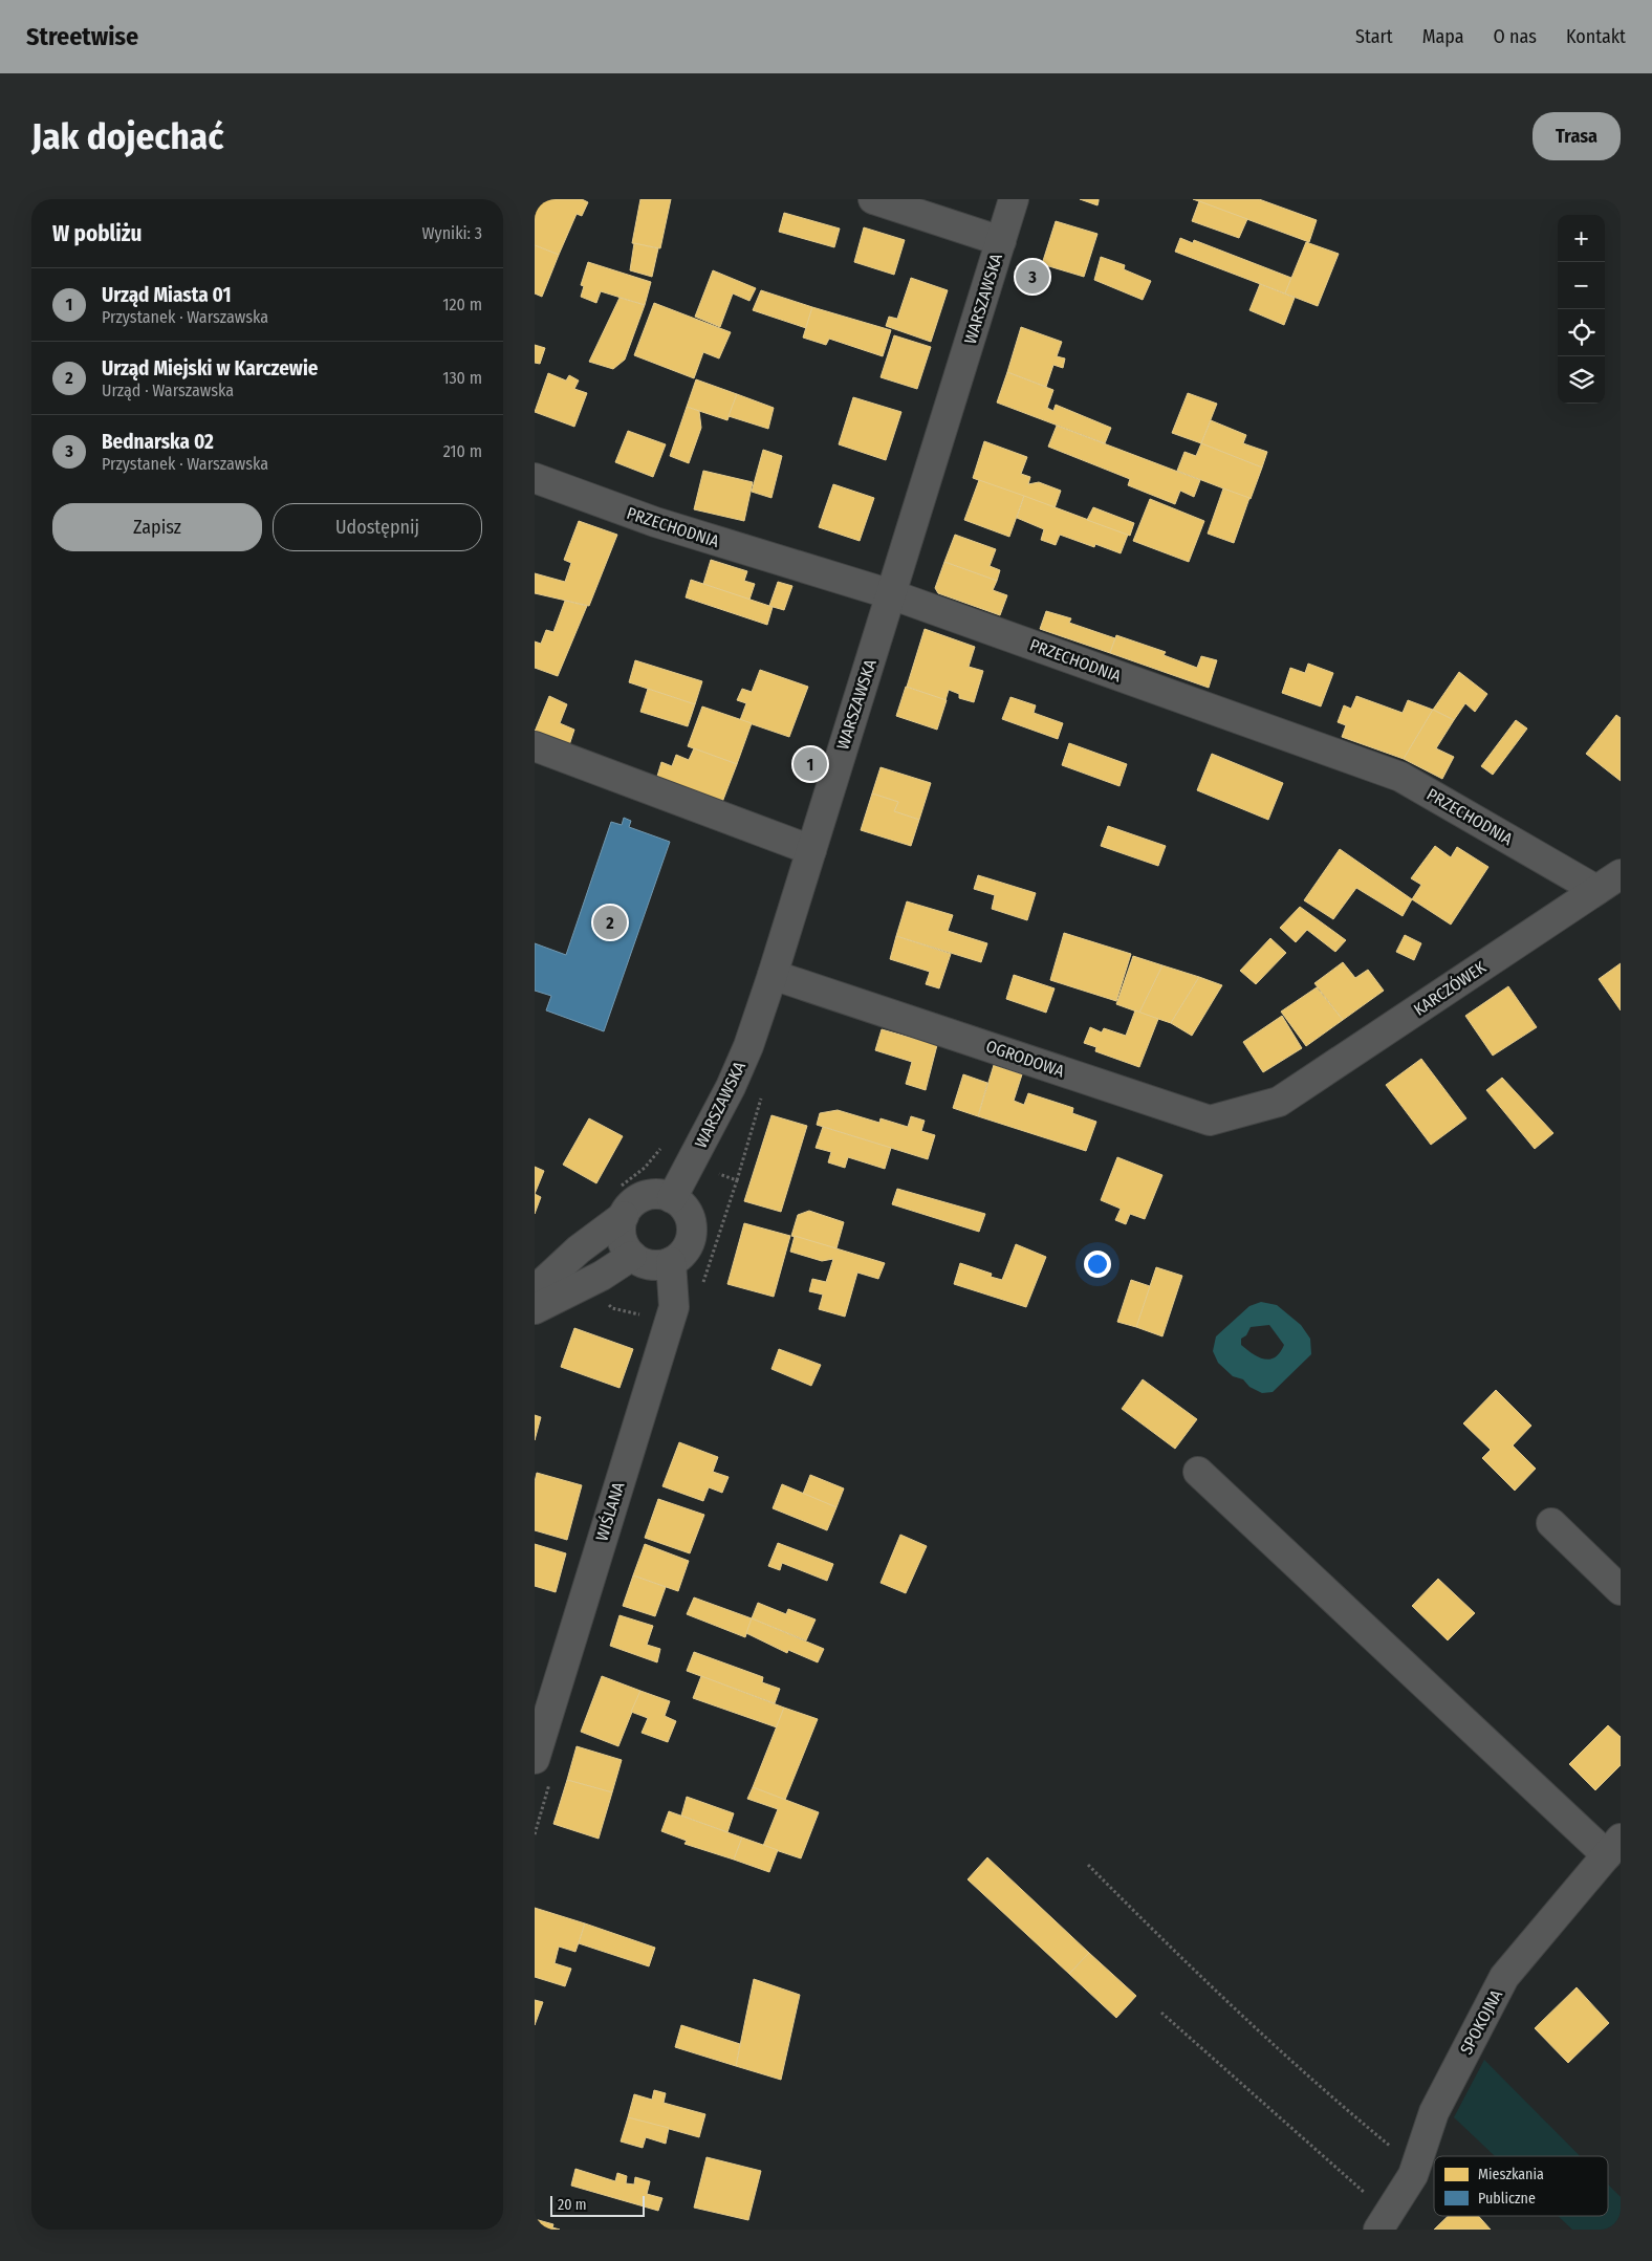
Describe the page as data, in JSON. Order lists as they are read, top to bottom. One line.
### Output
{"streets":{"street":["WARSZAWSKA","PRZECHODNIA","KARCZÓWEK","OGRODOWA","WIŚLANA","SPOKOJNA"]},"crossings":[["WARSZAWSKA","PRZECHODNIA"],["WARSZAWSKA","OGRODOWA"],["WARSZAWSKA","WIŚLANA"],["PRZECHODNIA","KARCZÓWEK"],["KARCZÓWEK","OGRODOWA"]],"legend":["Mieszkania","Publiczne"],"scale_bar":"20 m","page":{"header":"Streetwise","nav":["Start","Mapa","O nas","Kontakt"],"buttons":["Trasa",["Zapisz","Udostępnij"]],"title":"Jak dojechać","heading":["W pobliżu","Wyniki: 3"],"map_buttons":["+","−"],"pins":["3","1","2"],"list":[{"mark":"1","name":"Urząd Miasta 01","note":"Przystanek · Warszawska","value":"120 m"},{"mark":"2","name":"Urząd Miejski w Karczewie","note":"Urząd · Warszawska","value":"130 m"},{"mark":"3","name":"Bednarska 02","note":"Przystanek · Warszawska","value":"210 m"}],"scale":"20 m"}}
